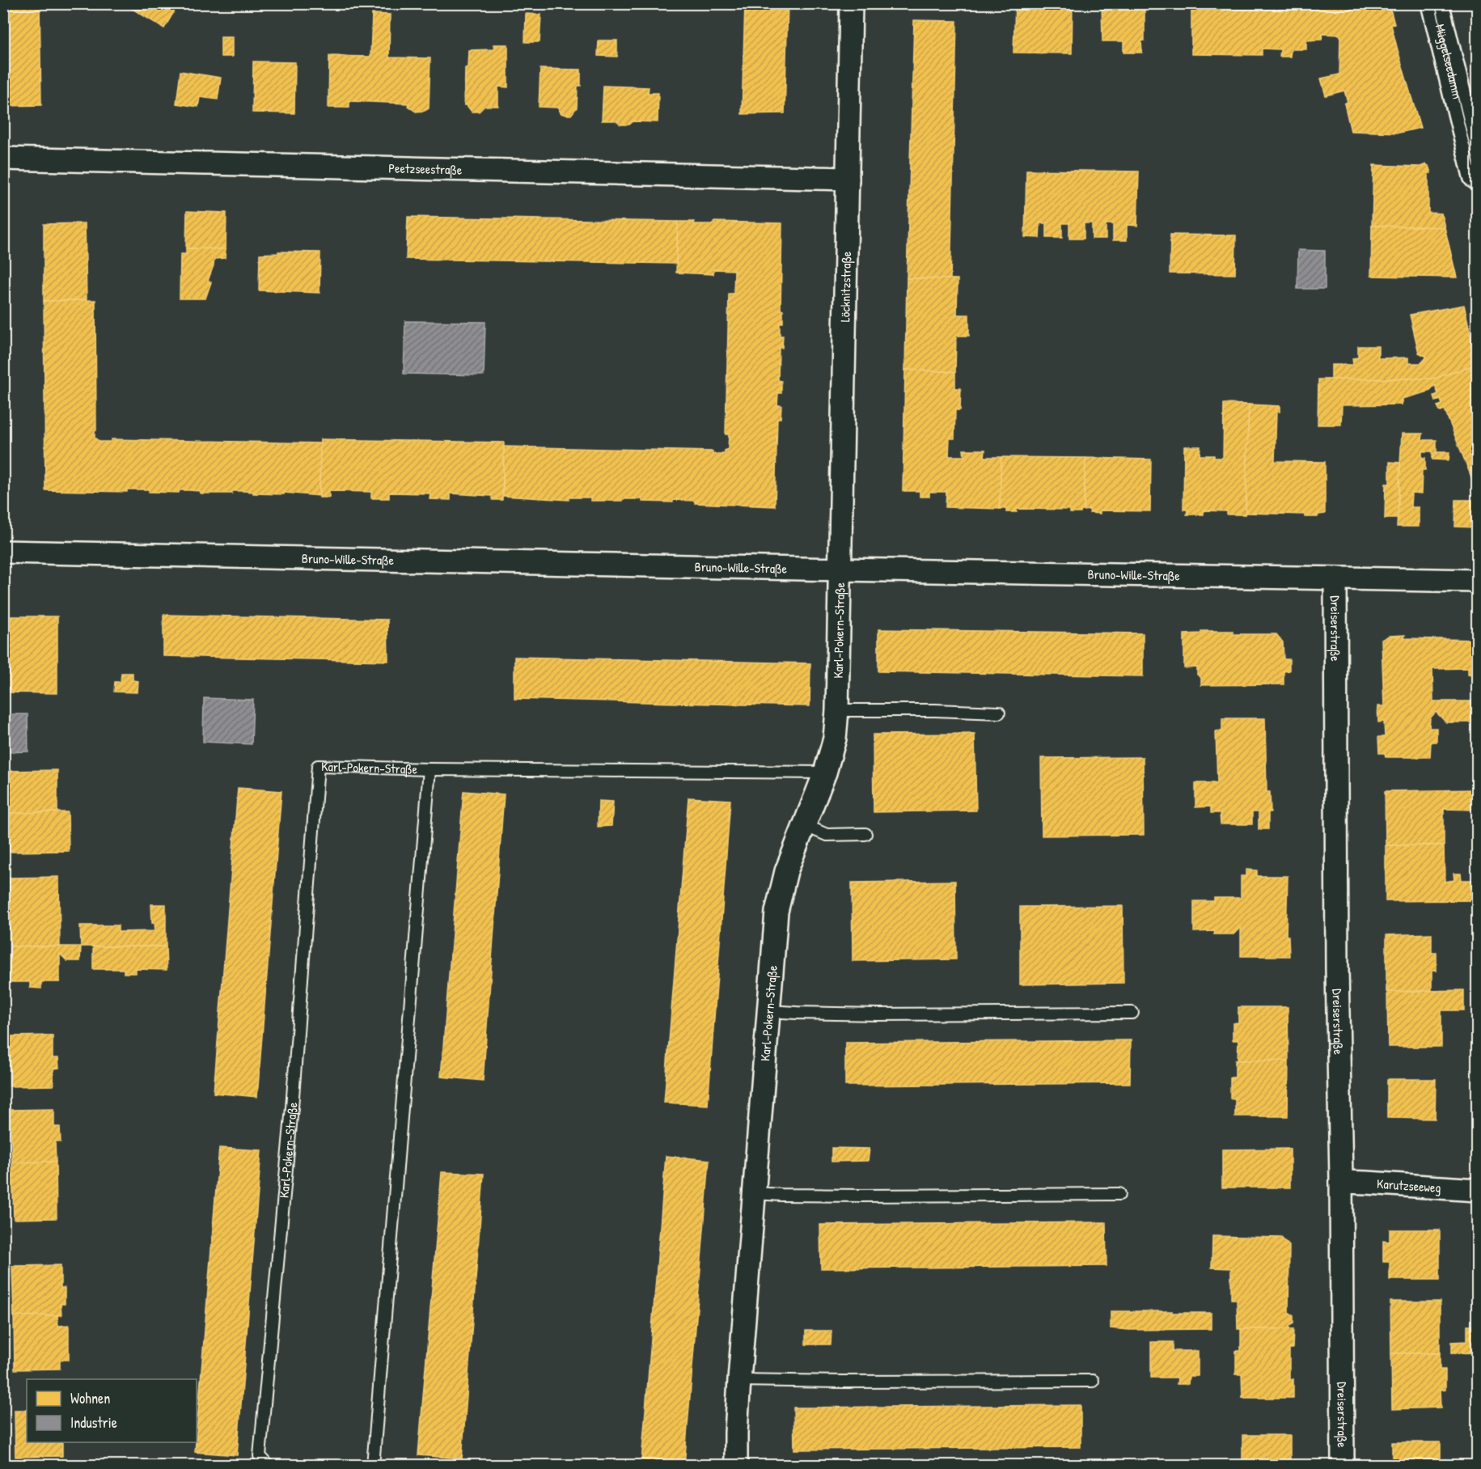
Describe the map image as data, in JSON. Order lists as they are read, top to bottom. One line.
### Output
{"streets":{"main road":["Müggelseedamm"],"street":["Peetzseestraße","Löcknitzstraße","Bruno-Wille-Straße","Dreiserstraße","Karl-Pokern-Straße","Karutzseeweg"]},"crossings":[["Peetzseestraße","Löcknitzstraße"],["Löcknitzstraße","Bruno-Wille-Straße"],["Löcknitzstraße","Karl-Pokern-Straße"],["Bruno-Wille-Straße","Dreiserstraße"],["Bruno-Wille-Straße","Karl-Pokern-Straße"],["Dreiserstraße","Karutzseeweg"]],"legend":["Wohnen","Industrie"]}
